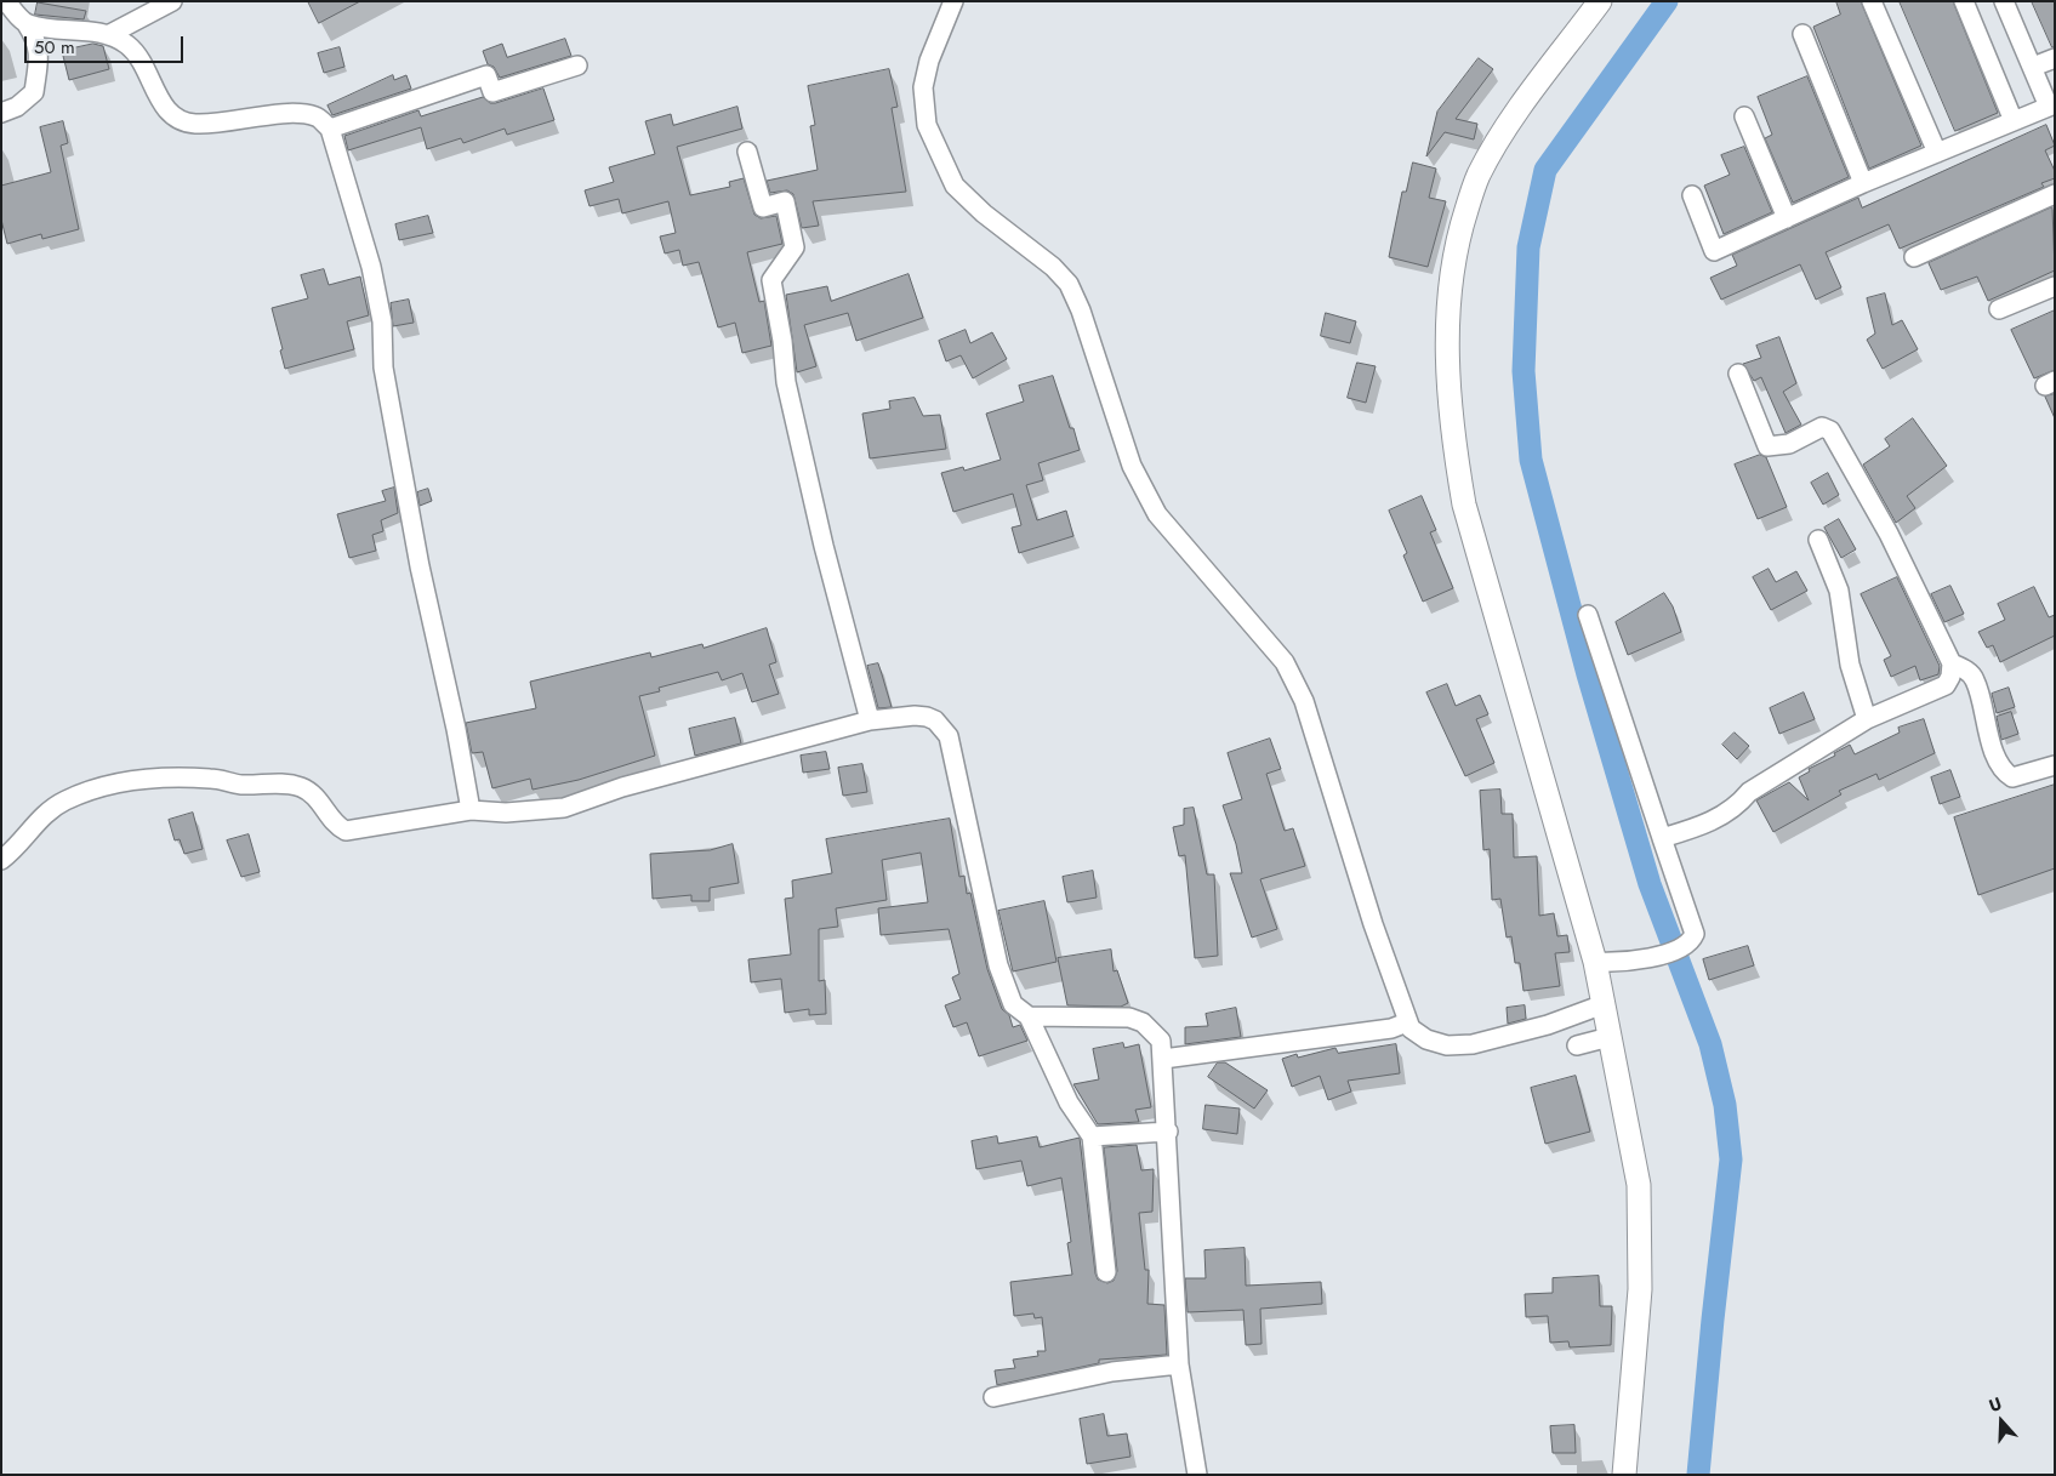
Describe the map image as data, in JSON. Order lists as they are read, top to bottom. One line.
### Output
{"scale_bar":"50 m","north":"top"}
